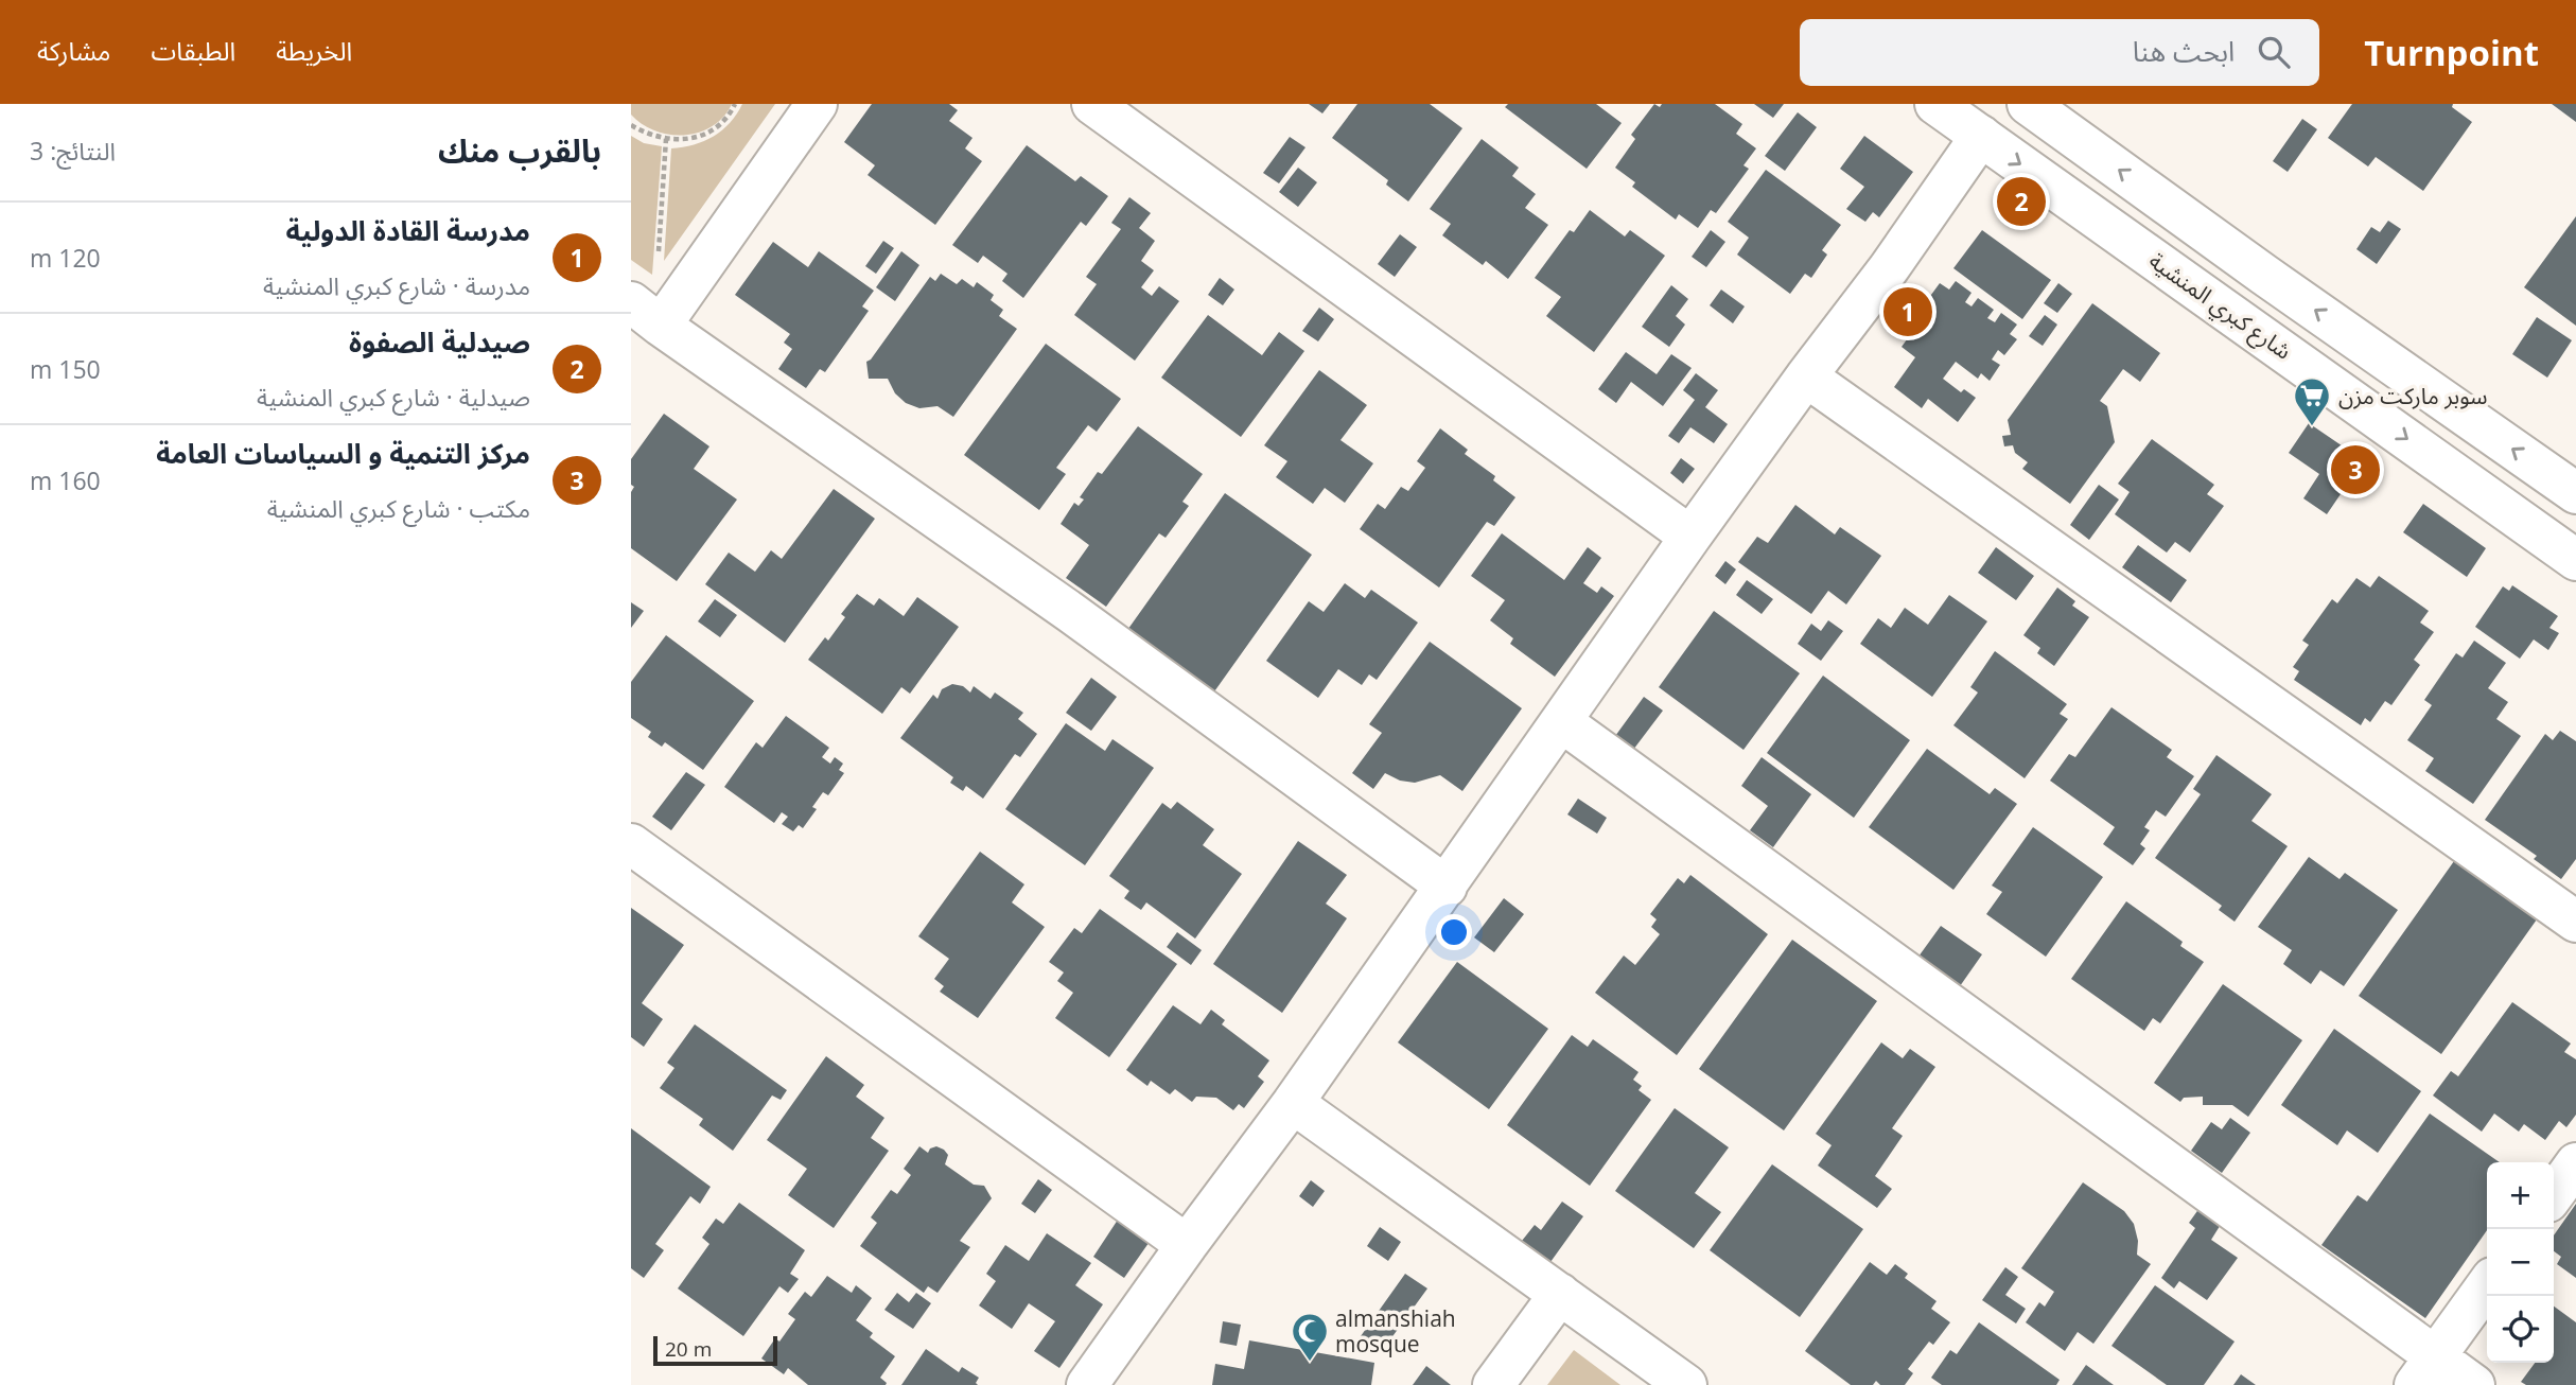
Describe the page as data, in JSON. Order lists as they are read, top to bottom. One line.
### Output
{"streets":{"street":["شارع كبري المنشية"]},"places":{"supermarket":["سوبر ماركت مزن"],"mosque":["almanshiah mosque"]},"scale_bar":"20 m","page":{"header":"Turnpoint","search":"ابحث هنا","nav":["الخريطة","الطبقات","مشاركة"],"heading":["بالقرب منك","النتائج: 3"],"pins":["2","1","3"],"list":[{"mark":"1","name":"مدرسة القادة الدولية","note":"مدرسة · شارع كبري المنشية","value":"120 m"},{"mark":"2","name":"صيدلية الصفوة","note":"صيدلية · شارع كبري المنشية","value":"150 m"},{"mark":"3","name":"مركز التنمية و السياسات العامة","note":"مكتب · شارع كبري المنشية","value":"160 m"}],"map_buttons":["+","−"],"scale":"20 m"}}
